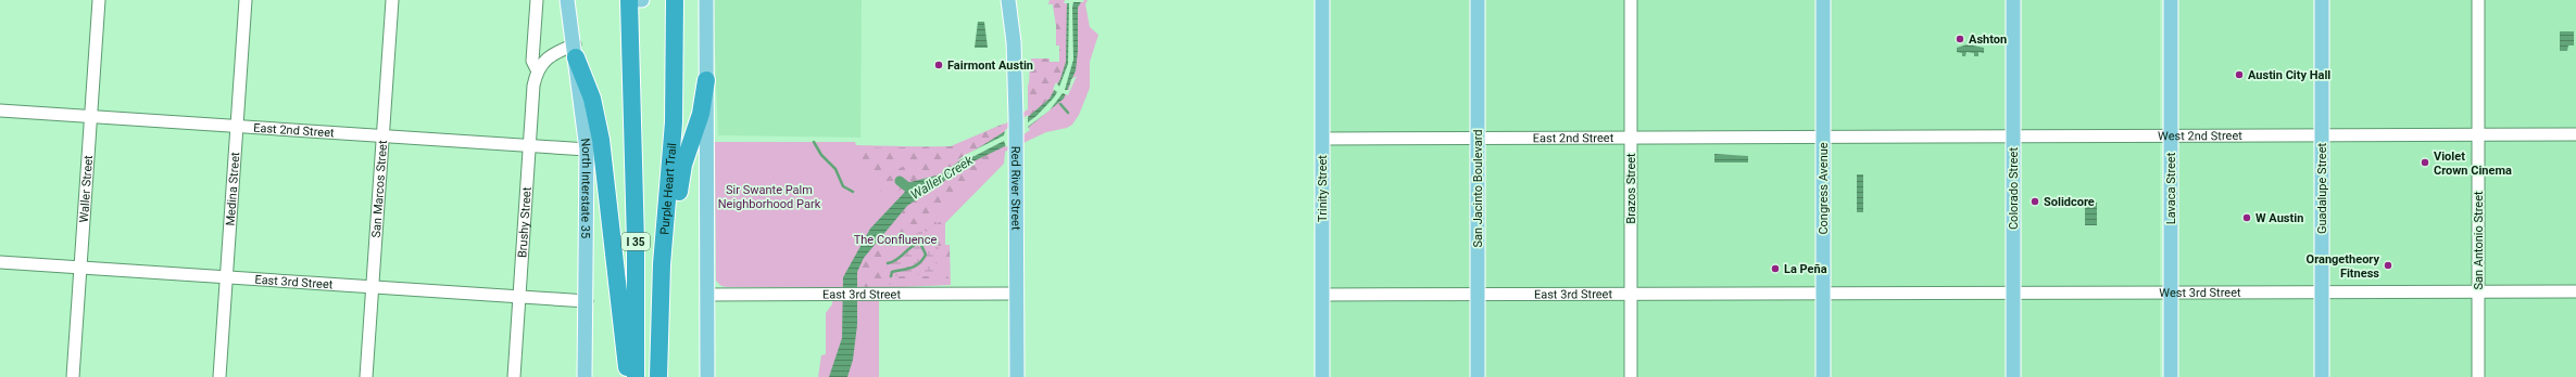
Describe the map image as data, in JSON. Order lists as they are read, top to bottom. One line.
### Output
{"streets":{"highway":["Purple Heart Trail","I 35"],"main road":["North Interstate 35","Red River Street","Trinity Street","San Jacinto Boulevard","Congress Avenue","Colorado Street","Lavaca Street","Guadalupe Street"],"street":["East 2nd Street","West 2nd Street","Waller Street","Medina Street","San Marcos Street","Brazos Street","Brushy Street","San Antonio Street","East 3rd Street","West 3rd Street"]},"crossings":[["East 2nd Street","West 2nd Street"],["East 2nd Street","North Interstate 35"],["East 2nd Street","Waller Street"],["East 2nd Street","Medina Street"],["East 2nd Street","San Marcos Street"],["East 2nd Street","Trinity Street"],["East 2nd Street","San Jacinto Boulevard"],["East 2nd Street","Brazos Street"],["East 2nd Street","Congress Avenue"],["East 2nd Street","Brushy Street"],["West 2nd Street","Congress Avenue"],["West 2nd Street","Colorado Street"],["West 2nd Street","Lavaca Street"],["West 2nd Street","Guadalupe Street"],["West 2nd Street","San Antonio Street"],["North Interstate 35","East 3rd Street"],["Waller Street","East 3rd Street"],["Medina Street","East 3rd Street"],["San Marcos Street","East 3rd Street"],["Red River Street","East 3rd Street"],["Trinity Street","East 3rd Street"],["San Jacinto Boulevard","East 3rd Street"],["Brazos Street","East 3rd Street"],["Congress Avenue","East 3rd Street"],["Congress Avenue","West 3rd Street"],["Colorado Street","West 3rd Street"],["Lavaca Street","West 3rd Street"],["Guadalupe Street","West 3rd Street"],["Brushy Street","East 3rd Street"],["San Antonio Street","West 3rd Street"],["East 3rd Street","West 3rd Street"]],"water":["Waller Creek"],"parks":["Sir Swante Palm Neighborhood Park","The Confluence"],"places":["Ashton","Fairmont Austin","Austin City Hall","Violet Crown Cinema","Solidcore","W Austin","Orangetheory Fitness","La Peña"]}
